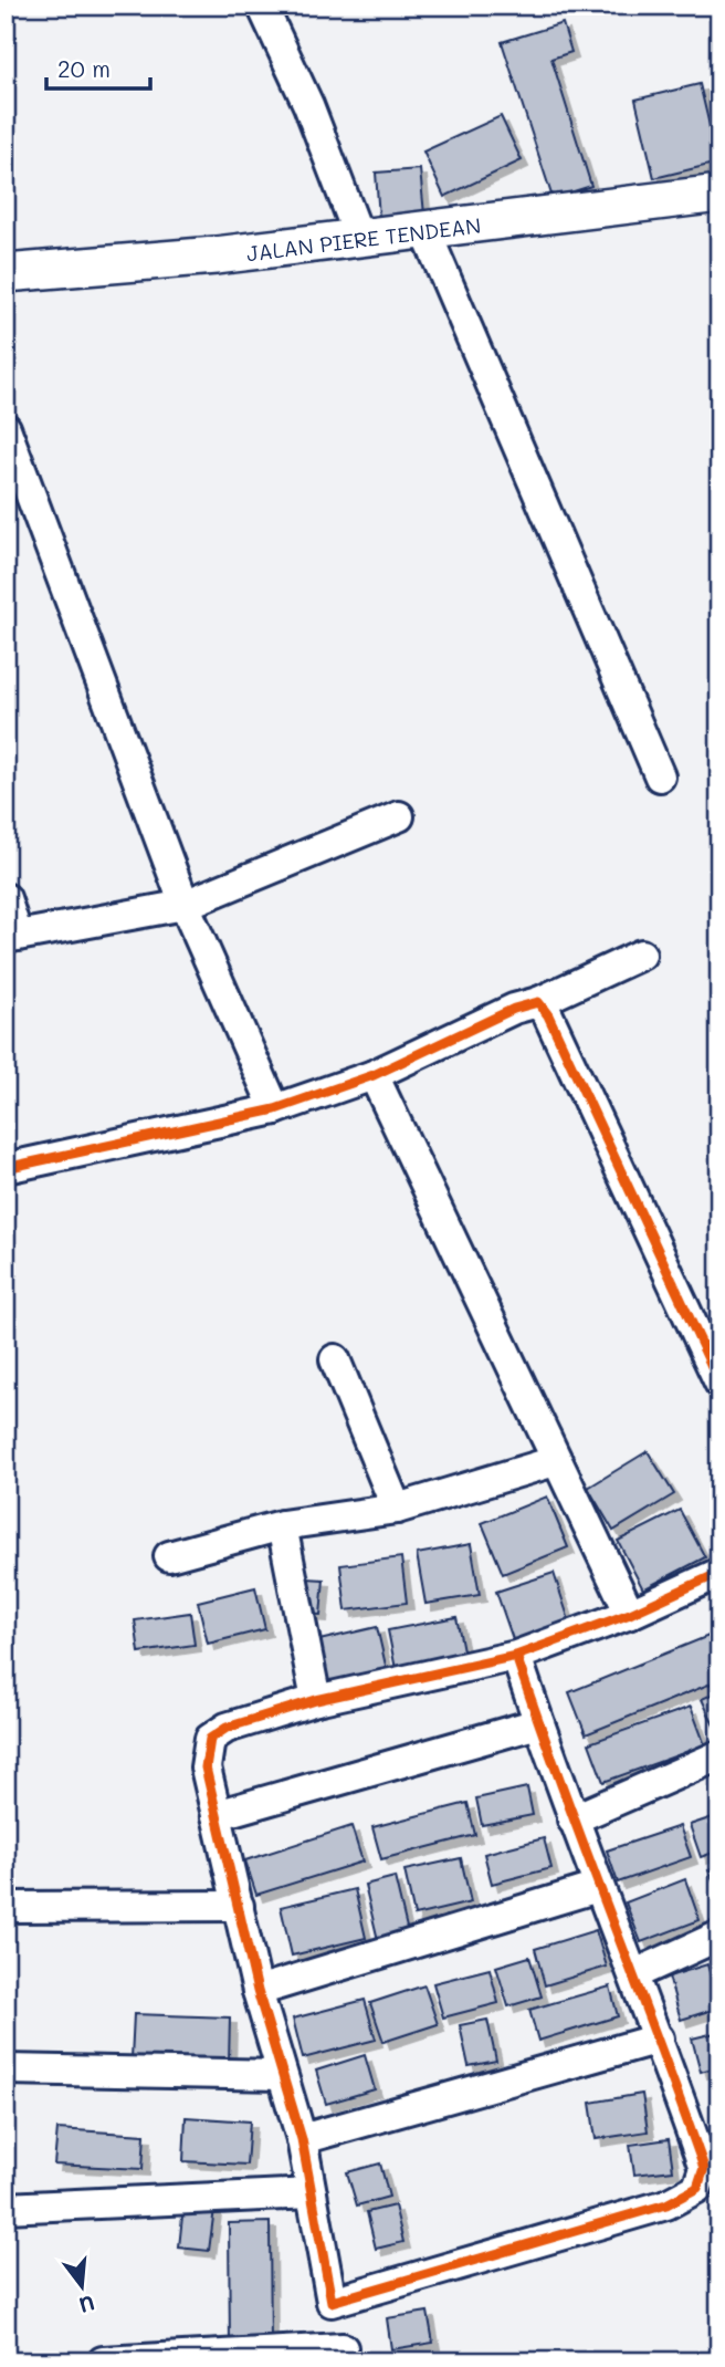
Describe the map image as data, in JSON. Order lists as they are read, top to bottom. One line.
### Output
{"streets":{"street":["JALAN PIERE TENDEAN"]},"scale_bar":"20 m","north":"bottom"}
